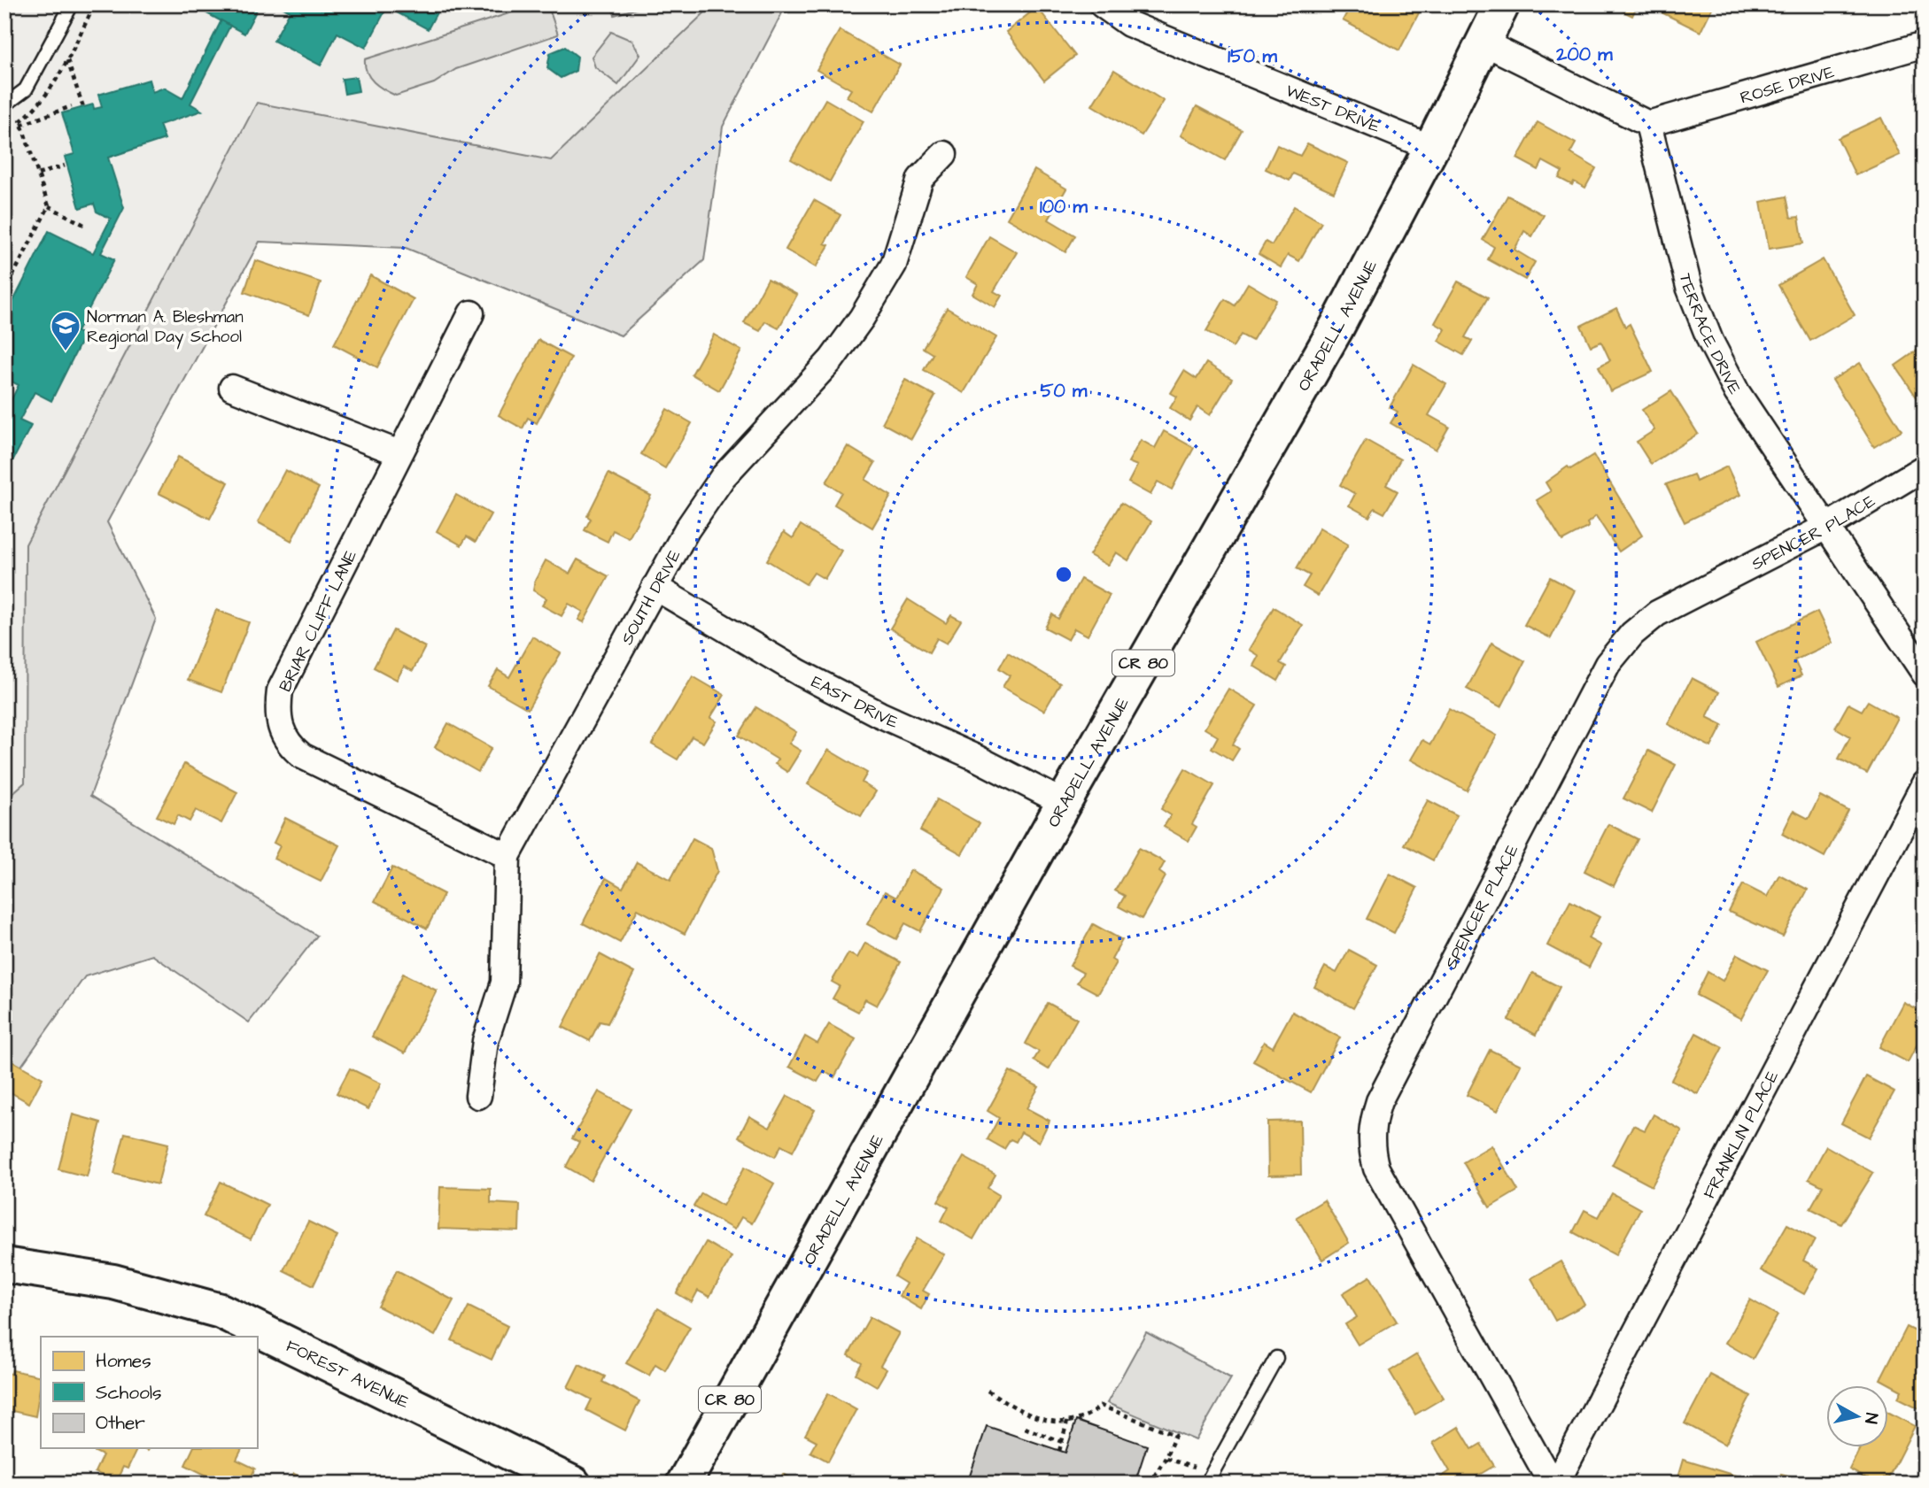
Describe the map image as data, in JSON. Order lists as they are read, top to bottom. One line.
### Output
{"streets":{"main road":["ORADELL AVENUE","CR 80","FOREST AVENUE"],"street":["ROSE DRIVE","WEST DRIVE","TERRACE DRIVE","SPENCER PLACE","SOUTH DRIVE","BRIAR CLIFF LANE","EAST DRIVE","FRANKLIN PLACE"]},"crossings":[["ROSE DRIVE","TERRACE DRIVE"],["WEST DRIVE","ORADELL AVENUE"],["ORADELL AVENUE","EAST DRIVE"],["TERRACE DRIVE","SPENCER PLACE"],["SOUTH DRIVE","BRIAR CLIFF LANE"],["SOUTH DRIVE","EAST DRIVE"]],"places":{"school or university":["Norman A. Bleshman Regional Day School"]},"legend":["Homes","Schools","Other"],"north":"right","rings":["200 m","150 m","100 m","50 m"]}
